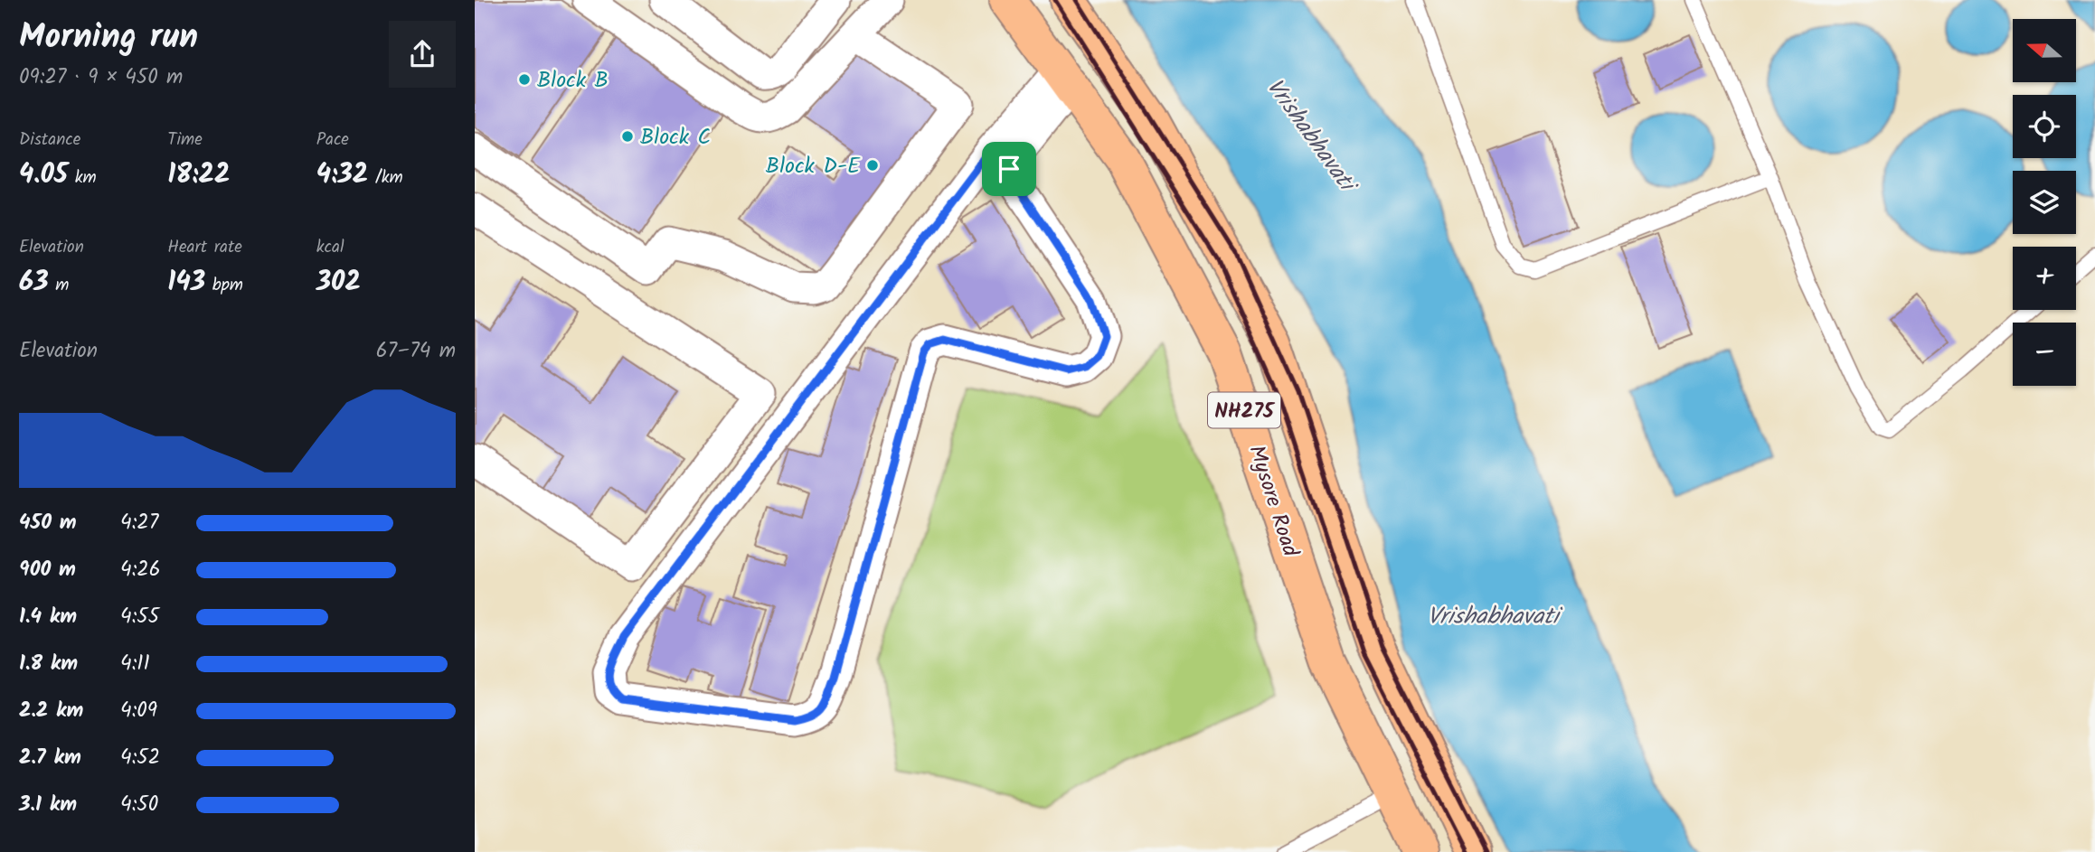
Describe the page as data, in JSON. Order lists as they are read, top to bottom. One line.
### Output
{"streets":{"highway":["NH275","Mysore Road"]},"water":["Vrishabhavati"],"places":["Block B","Block C","Block D-E"],"north":"left","page":{"heading":["Morning run","09:27 · 9 × 450 m"],"map_buttons":["+","−"],"stats":[["Distance","4.05 km"],["Time","18:22"],["Pace","4:32 /km"],["Elevation","63 m"],["Heart rate","143 bpm"],["kcal","302"]],"chart":["Elevation","67–74 m"],"list":[{"name":"450 m","note":"4:27"},{"name":"900 m","note":"4:26"},{"name":"1.4 km","note":"4:55"},{"name":"1.8 km","note":"4:11"},{"name":"2.2 km","note":"4:09"},{"name":"2.7 km","note":"4:52"},{"name":"3.1 km","note":"4:50"}]}}
